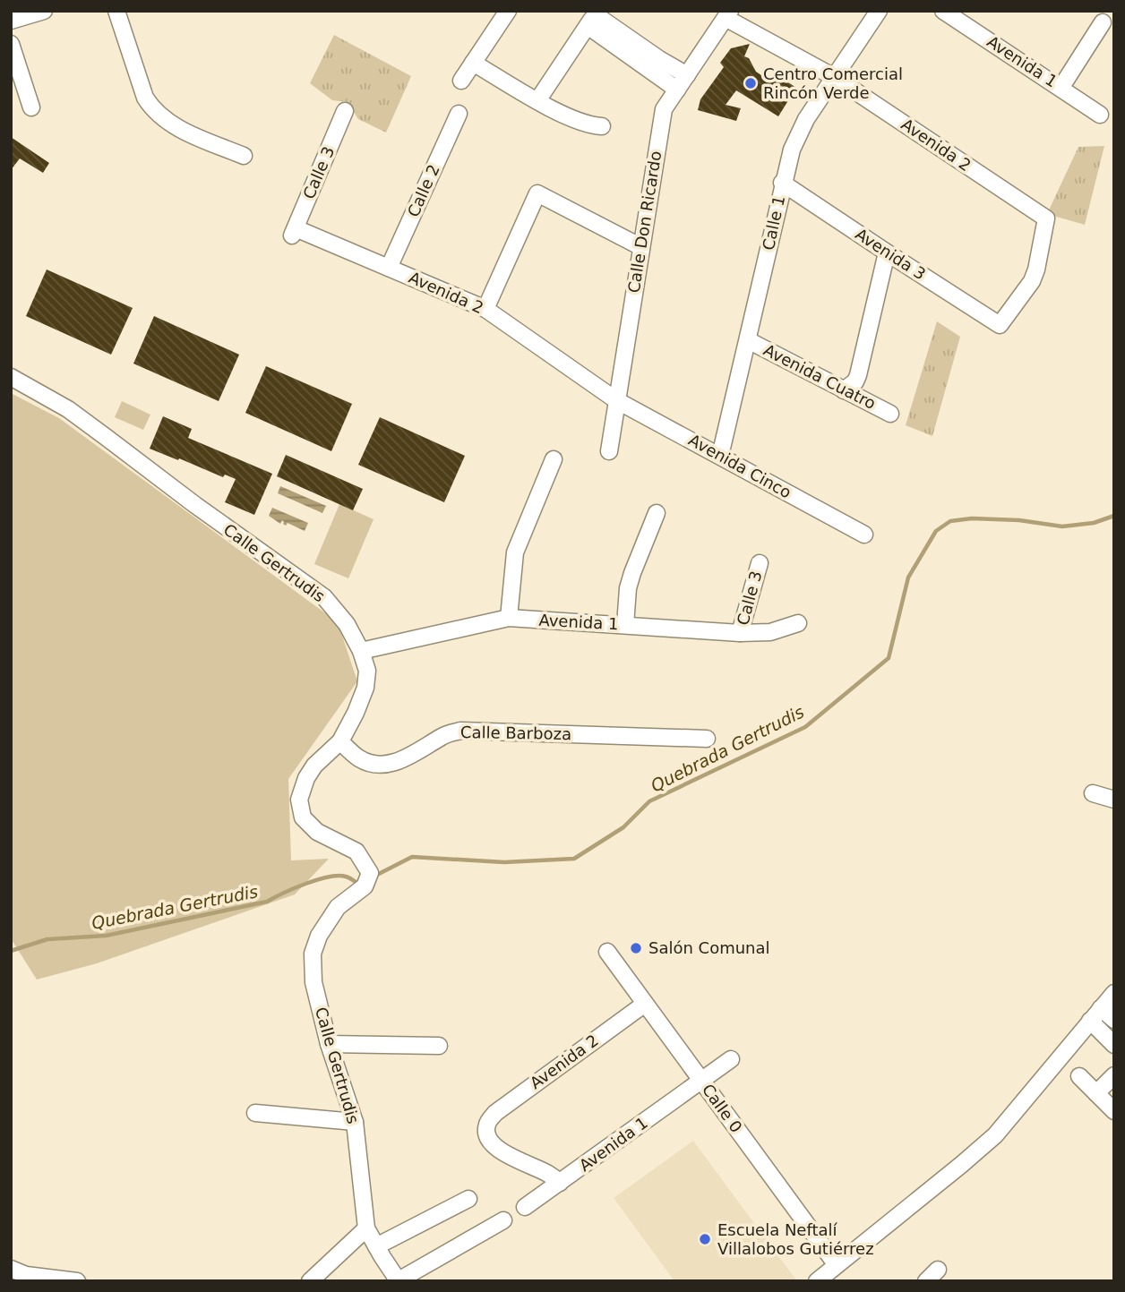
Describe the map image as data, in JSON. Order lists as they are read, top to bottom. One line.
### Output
{"streets":{"street":["Avenida 1","Avenida 2","Calle 3","Calle 2","Calle Don Ricardo","Calle 1","Avenida 3","Avenida Cuatro","Avenida Cinco","Calle Gertrudis","Calle Barboza","Calle 0"]},"crossings":[["Avenida 1","Avenida 2"],["Avenida 1","Calle 3"],["Avenida 1","Calle Gertrudis"],["Avenida 1","Calle 0"],["Avenida 2","Calle 3"],["Avenida 2","Calle 2"],["Avenida 2","Calle Don Ricardo"],["Avenida 2","Calle 1"],["Avenida 2","Avenida 3"],["Avenida 2","Avenida Cinco"],["Avenida 2","Calle 0"],["Calle Don Ricardo","Avenida Cinco"],["Calle 1","Avenida 3"],["Calle 1","Avenida Cuatro"],["Calle 1","Avenida Cinco"],["Calle Gertrudis","Calle Barboza"]],"water":["Quebrada Gertrudis"],"places":["Centro Comercial Rincón Verde","Salón Comunal","Escuela Neftalí Villalobos Gutiérrez"]}
